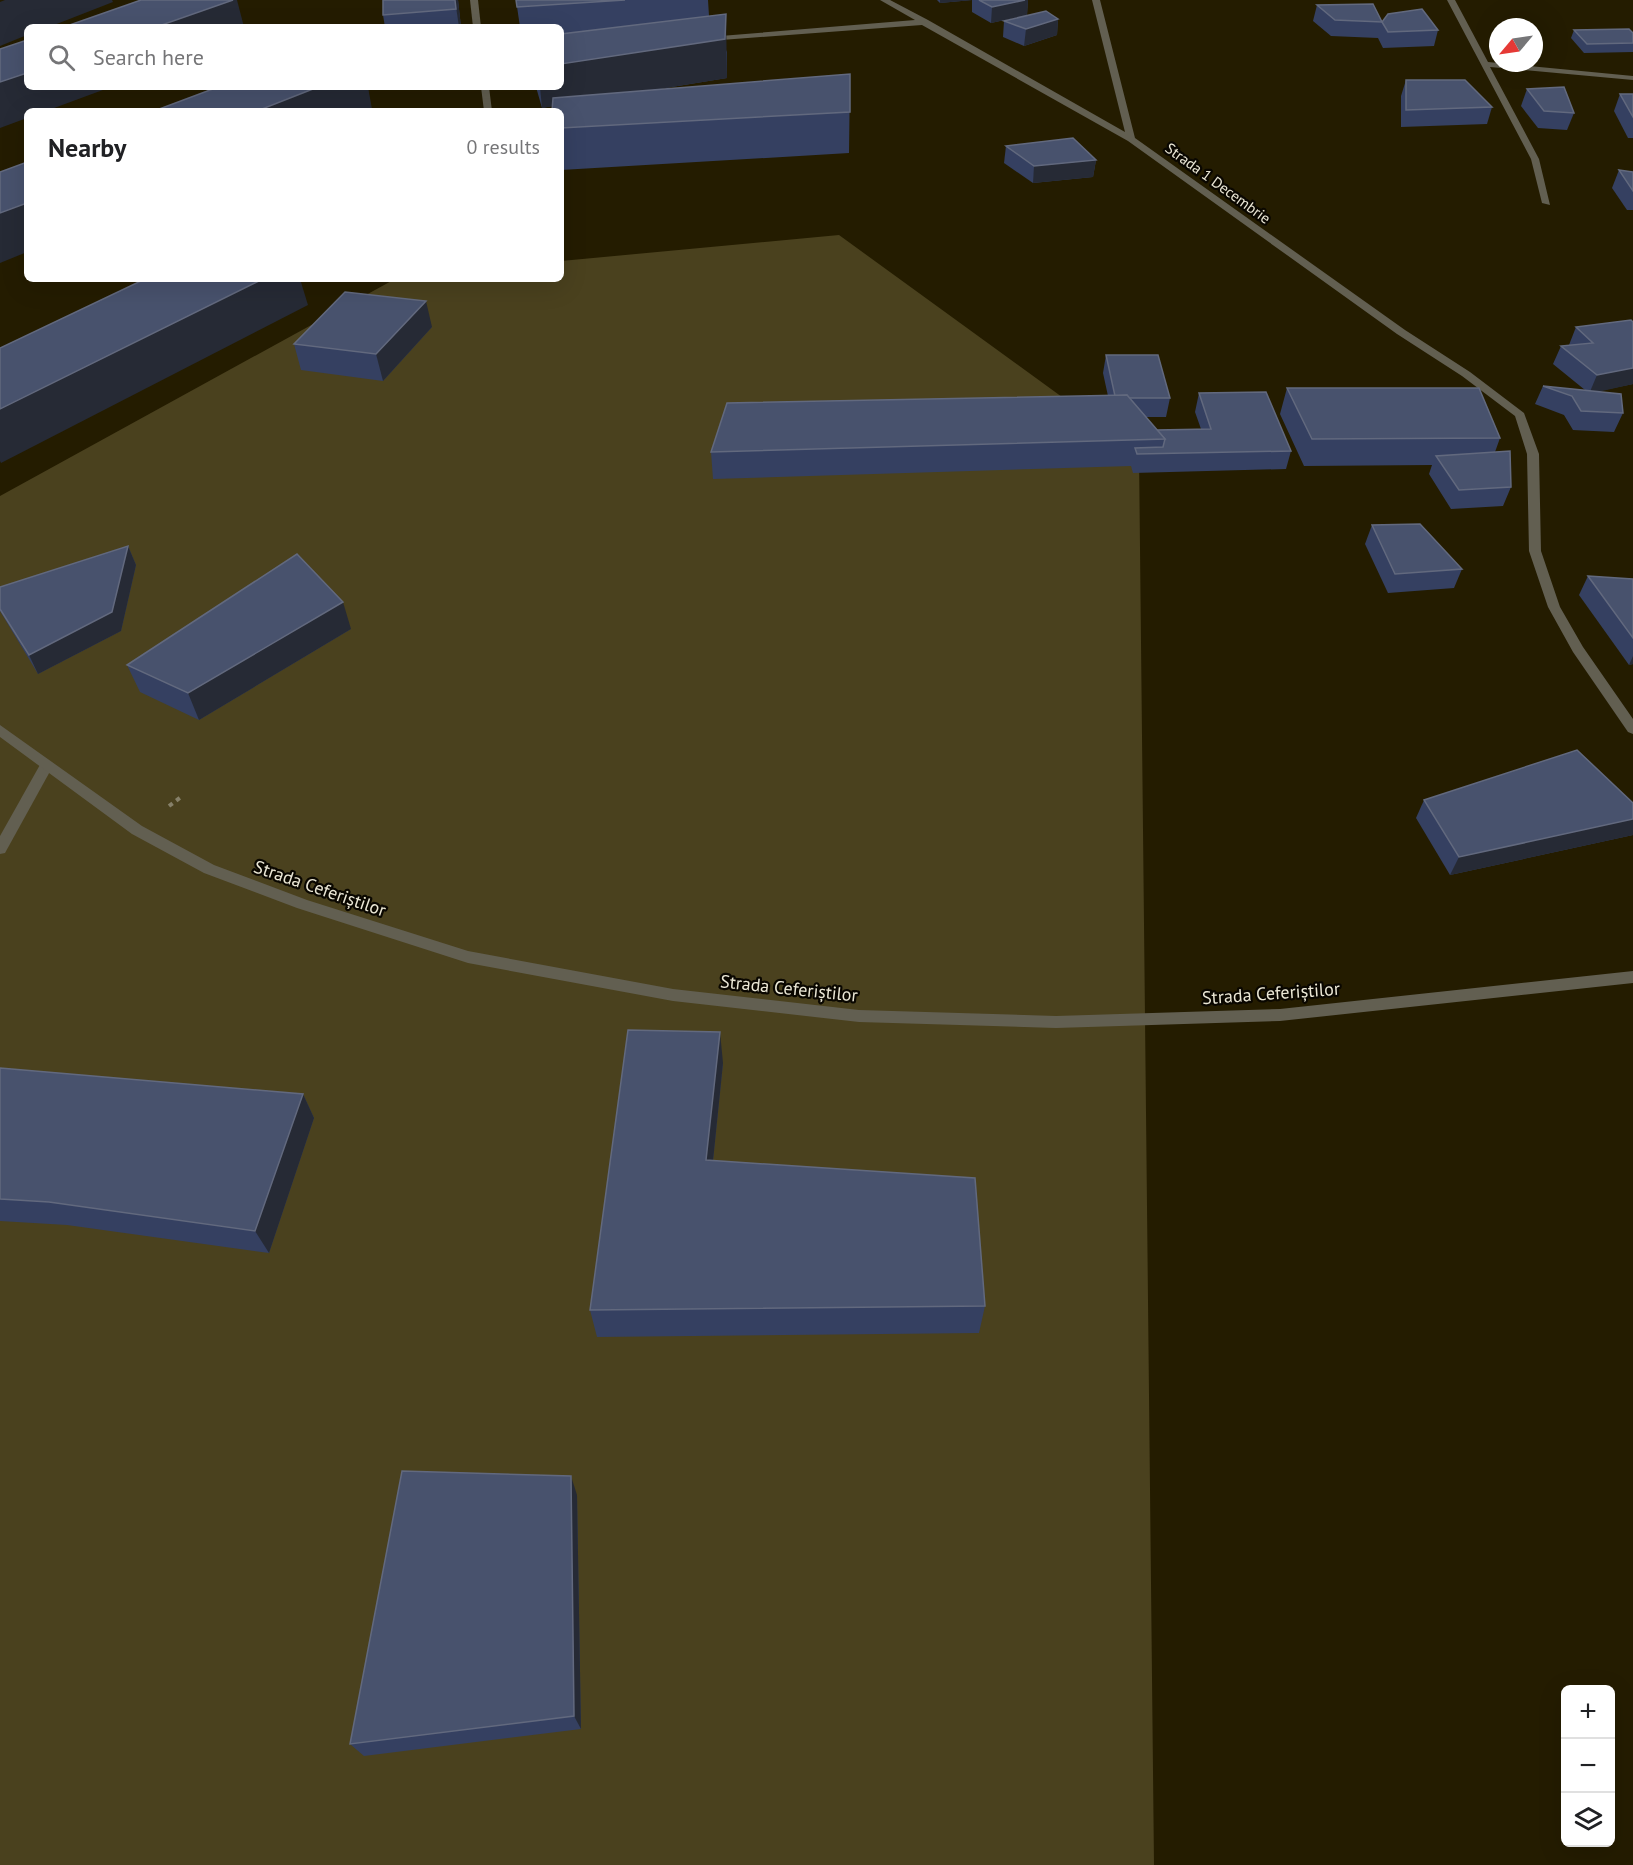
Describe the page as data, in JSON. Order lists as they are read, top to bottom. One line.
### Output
{"streets":{"street":["Strada 1 Decembrie","Strada Ceferiștilor"]},"north":"bottom left","page":{"search":"Search here","heading":["Nearby","0 results"],"map_buttons":["+","−"]}}
